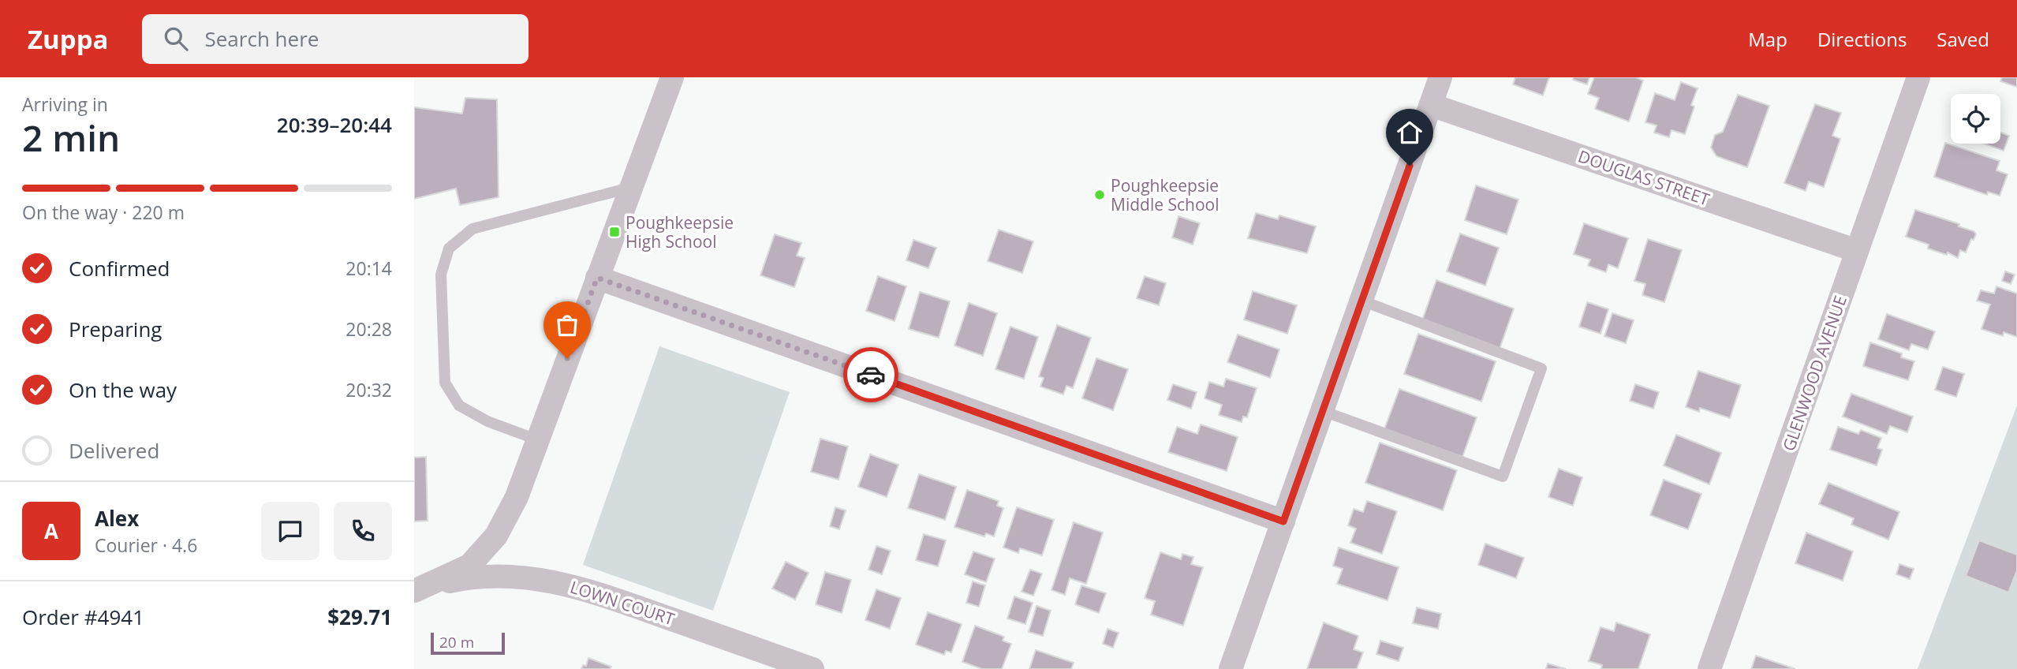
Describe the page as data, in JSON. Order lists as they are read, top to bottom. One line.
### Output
{"streets":{"street":["DOUGLAS STREET","GLENWOOD AVENUE","LOWN COURT"]},"crossings":[["DOUGLAS STREET","GLENWOOD AVENUE"]],"places":{"other":["Poughkeepsie Middle School"],"transit":["Poughkeepsie High School"]},"scale_bar":"20 m","page":{"header":"Zuppa","search":"Search here","nav":["Map","Directions","Saved"],"heading":["2 min","Arriving in","20:39–20:44"],"panel":["Alex","Courier · 4.6","Order #4941","$29.71"],"bar":"On the way · 220 m","list":[["Confirmed","20:14"],["Preparing","20:28"],["On the way","20:32"],"Delivered"],"round":"A","scale":"20 m"}}
